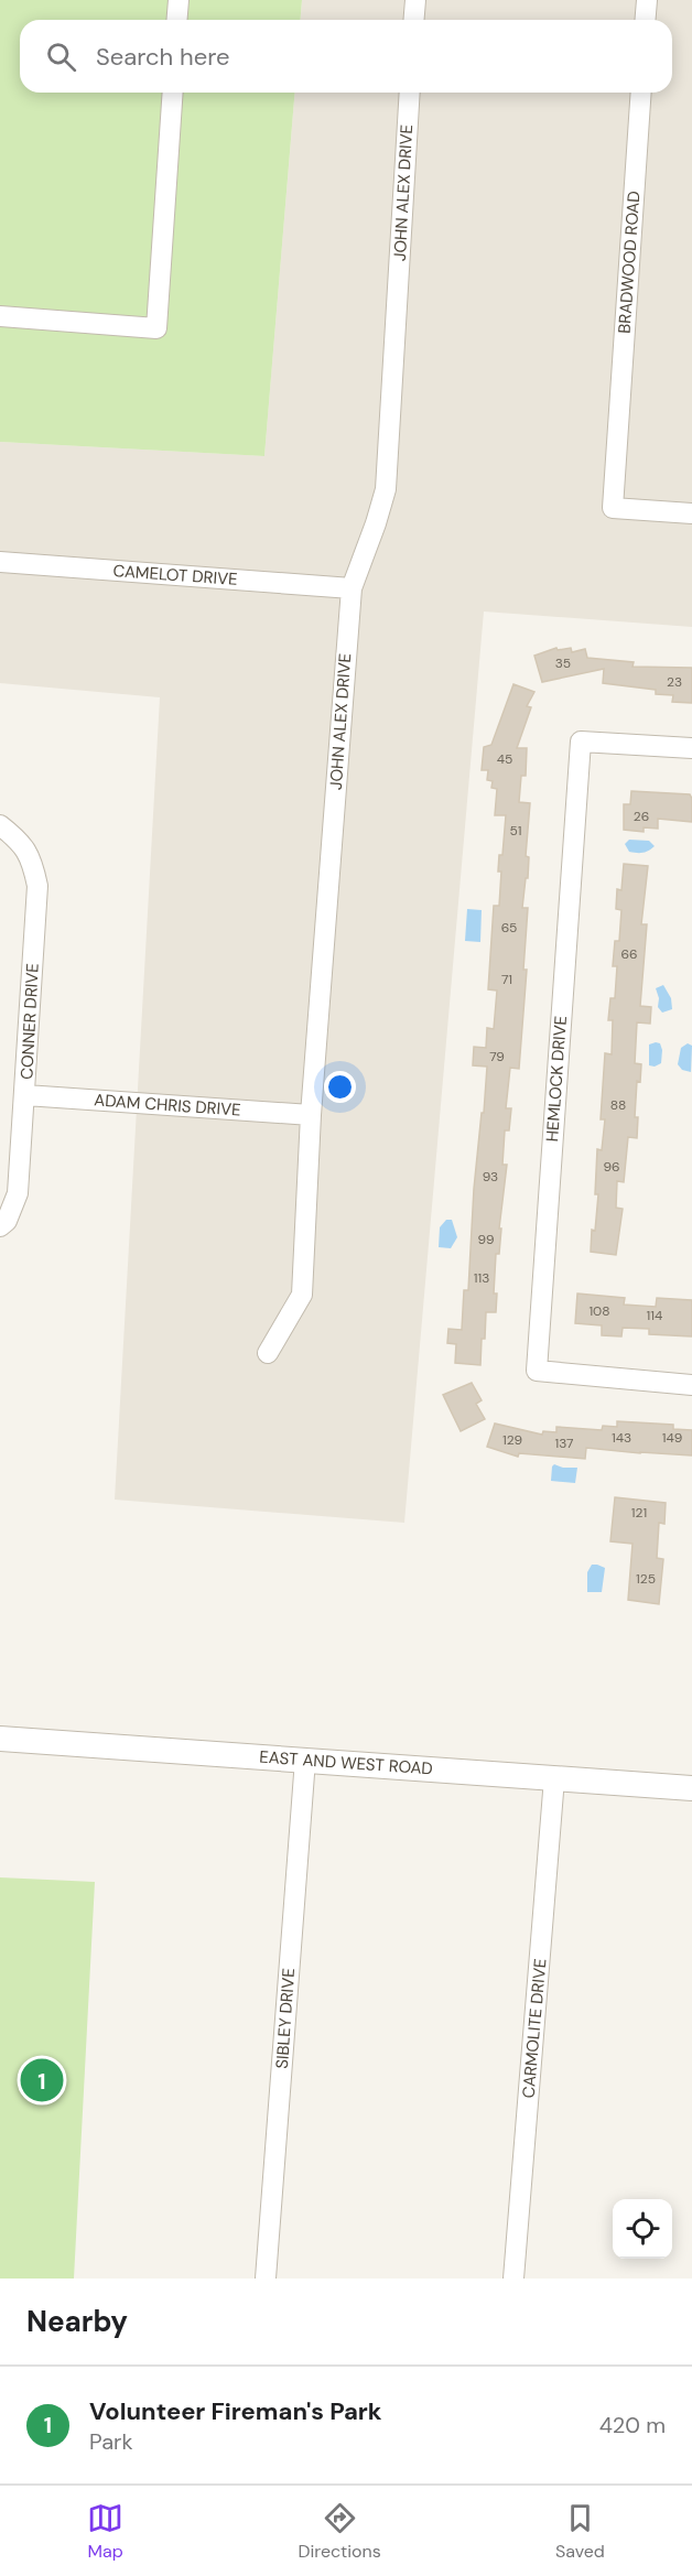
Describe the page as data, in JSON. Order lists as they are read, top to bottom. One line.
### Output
{"streets":{"street":["JOHN ALEX DRIVE","BRADWOOD ROAD","CAMELOT DRIVE","CONNER DRIVE","HEMLOCK DRIVE","ADAM CHRIS DRIVE","EAST AND WEST ROAD","SIBLEY DRIVE","CARMOLITE DRIVE"]},"crossings":[["JOHN ALEX DRIVE","CAMELOT DRIVE"],["JOHN ALEX DRIVE","ADAM CHRIS DRIVE"],["CONNER DRIVE","ADAM CHRIS DRIVE"],["EAST AND WEST ROAD","SIBLEY DRIVE"],["EAST AND WEST ROAD","CARMOLITE DRIVE"]],"house_numbers":["35","23","45","26","51","65","66","71","79","88","96","93","99","113","108","114","143","149","129","137","121","125"],"page":{"search":"Search here","pins":"1","heading":"Nearby","list":[{"mark":"1","name":"Volunteer Fireman's Park","note":"Park","value":"420 m"}],"nav":["Map","Directions","Saved"]}}
